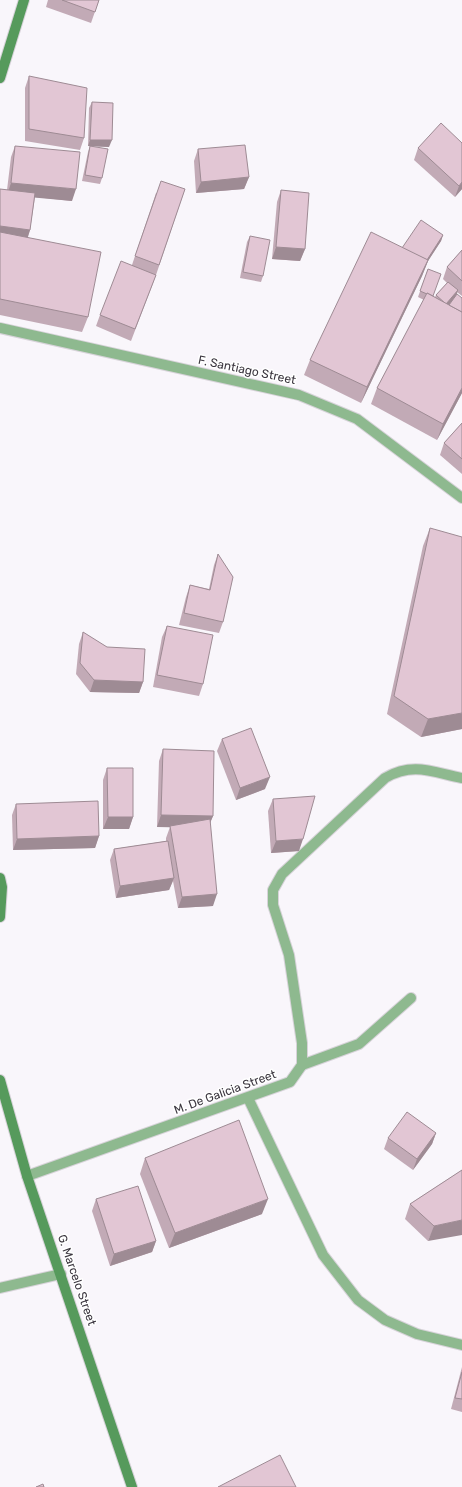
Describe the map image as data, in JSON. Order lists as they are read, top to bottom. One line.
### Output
{"streets":{"street":["F. Santiago Street","M. De Galicia Street","G. Marcelo Street"]},"crossings":[["M. De Galicia Street","G. Marcelo Street"]]}
